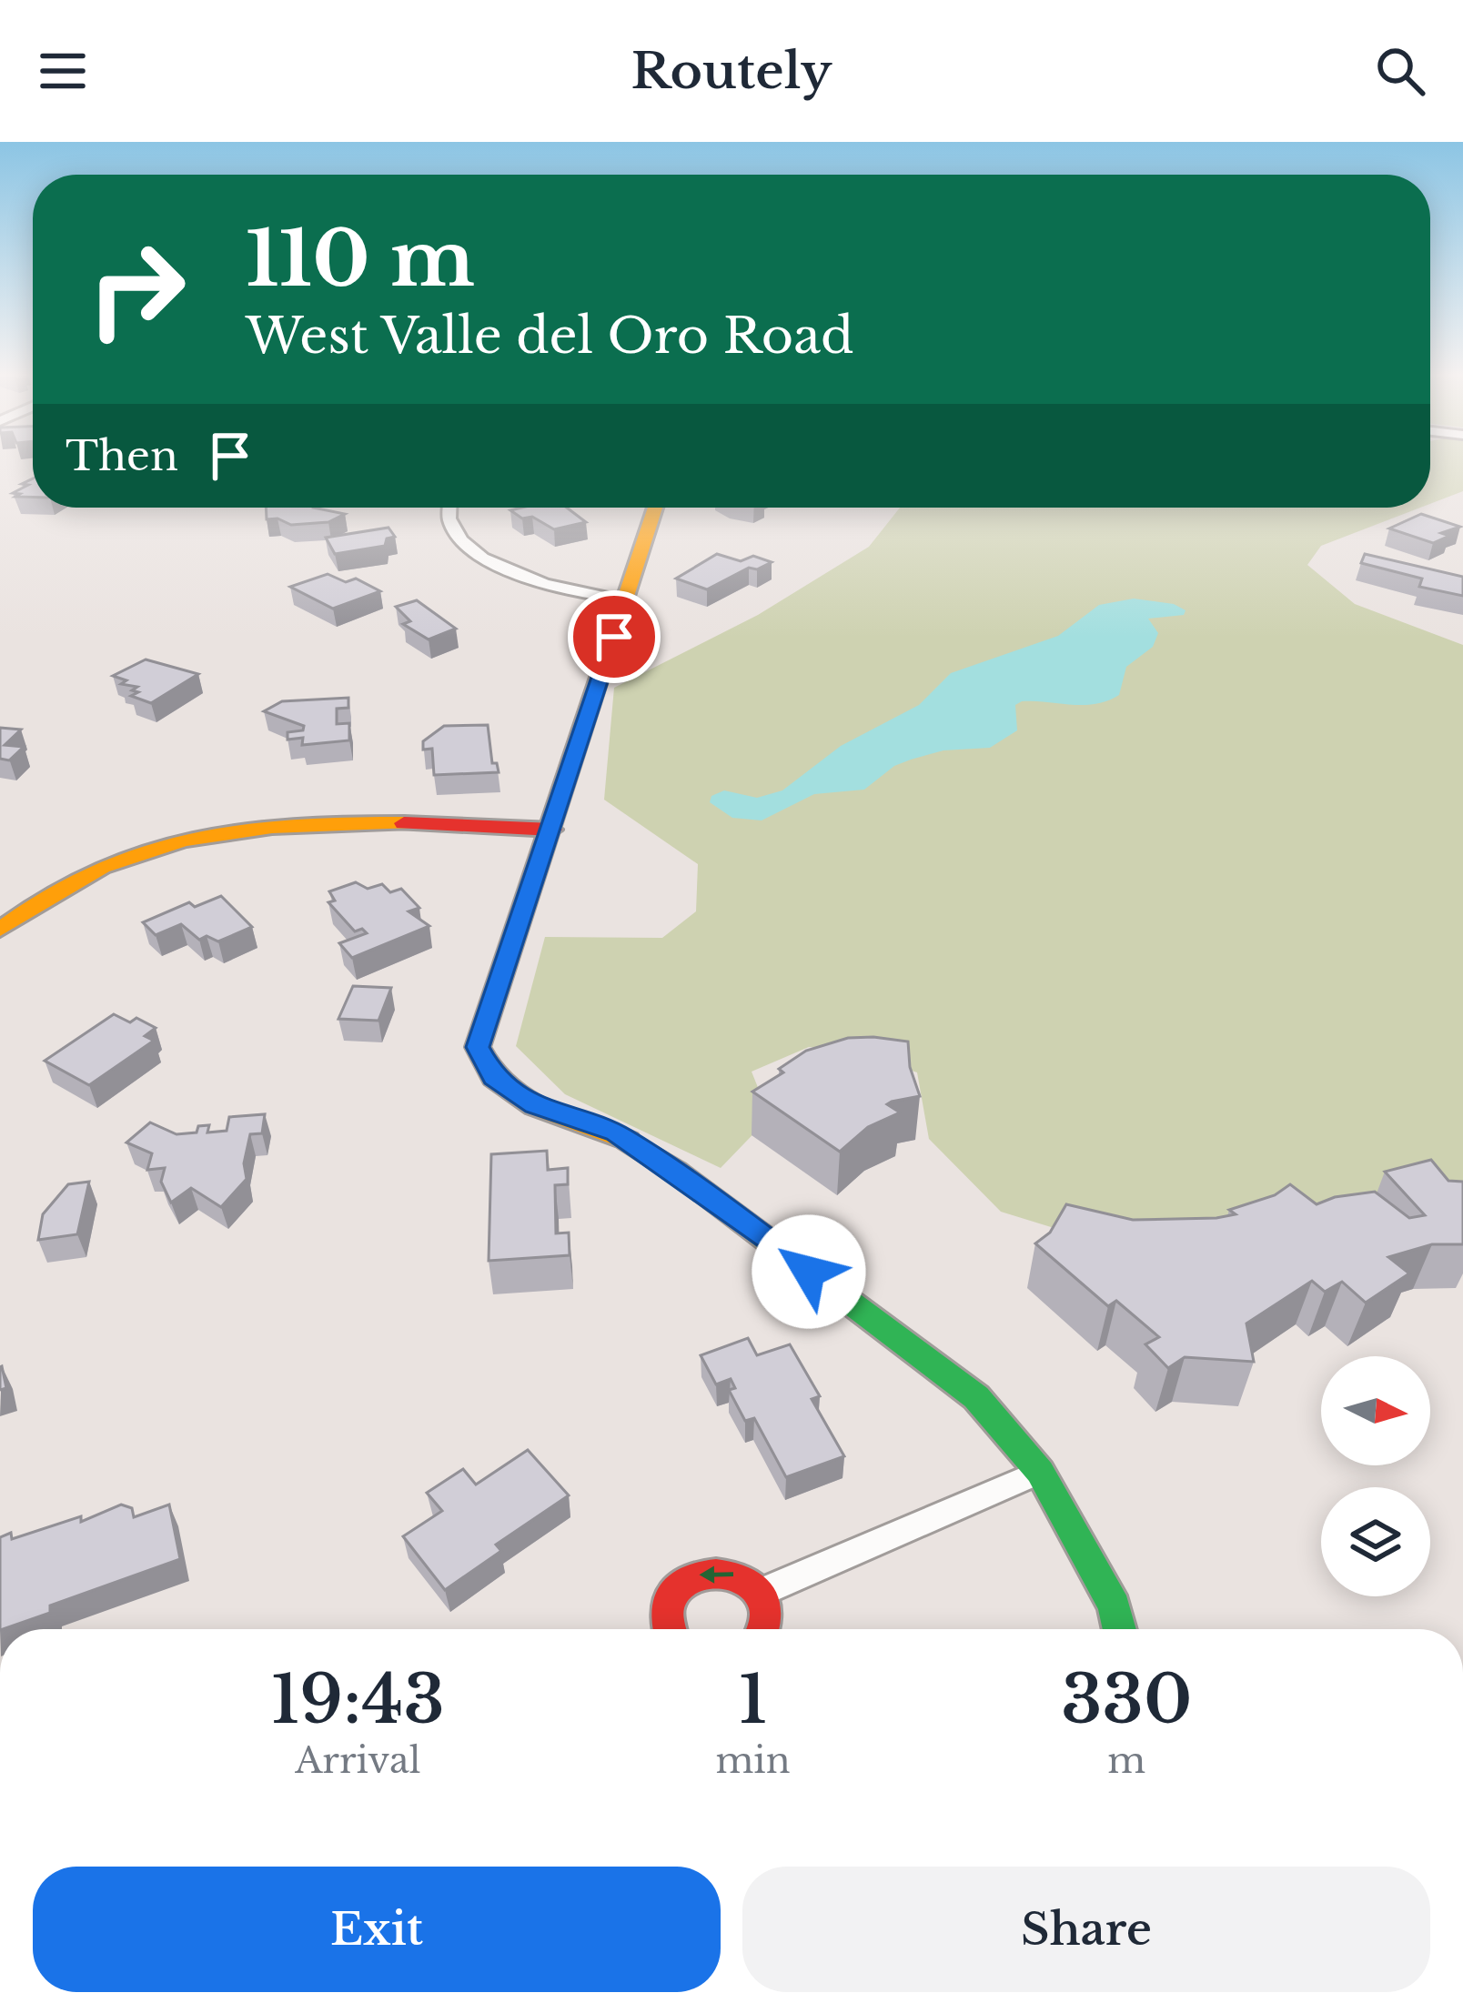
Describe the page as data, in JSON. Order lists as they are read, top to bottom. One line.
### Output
{"north":"right","page":{"header":"Routely","turn":["110 m","West Valle del Oro Road"],"then":"Then","eta":["19:43","Arrival","1","min","330","m"],"buttons":["Exit","Share"]}}
